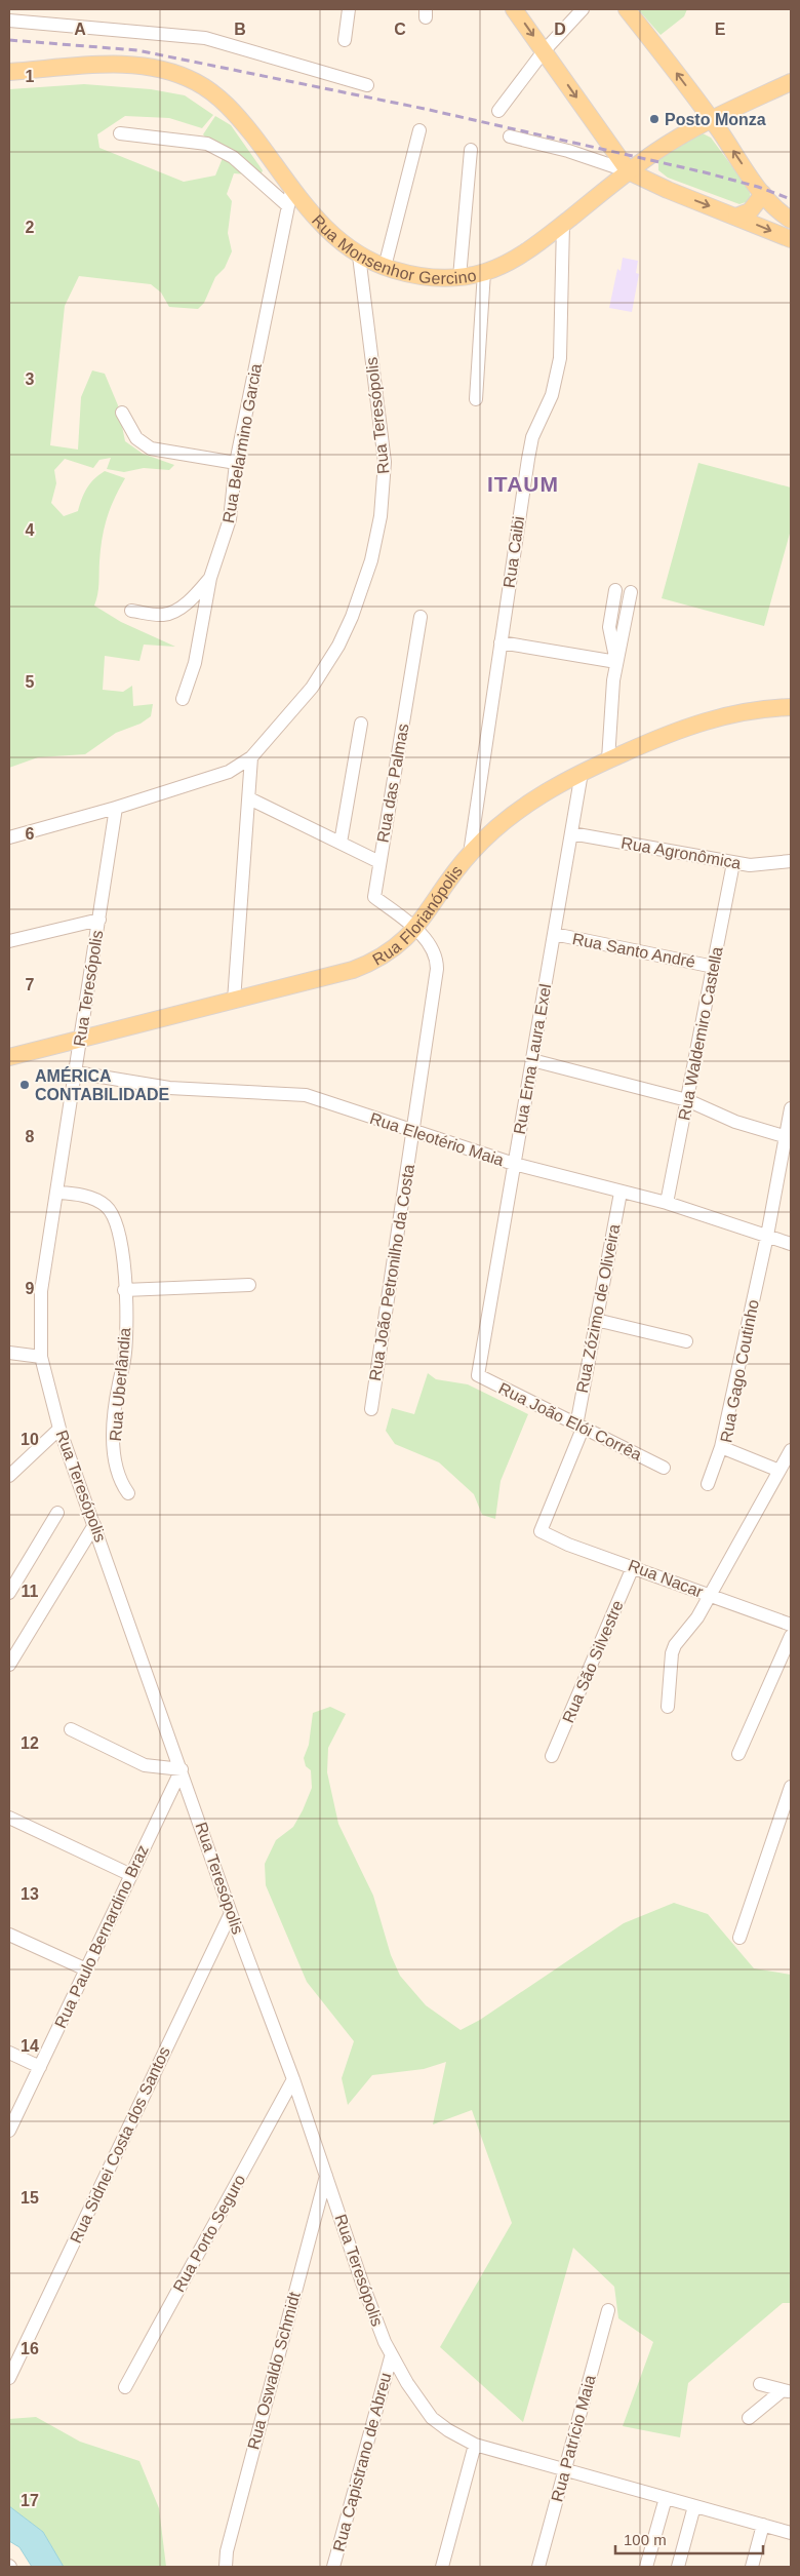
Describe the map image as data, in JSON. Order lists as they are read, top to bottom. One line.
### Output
{"streets":{"main road":["Rua Monsenhor Gercino","Rua Florianópolis"],"street":["Rua Teresópolis","Rua Belarmino Garcia","Rua Caibi","Rua das Palmas","Rua Agronômica","Rua Santo André","Rua Waldemiro Castella","Rua Erna Laura Exel","Rua Eleotério Maia","Rua João Petronilho da Costa","Rua Zózimo de Oliveira","Rua Gago Coutinho","Rua Uberlândia","Rua João Elói Corrêa","Rua Nacar","Rua São Silvestre","Rua Paulo Bernardino Braz","Rua Sidnei Costa dos Santos","Rua Porto Seguro","Rua Oswaldo Schmidt","Rua Patrício Maia","Rua Capistrano de Abreu"]},"crossings":[["Rua Monsenhor Gercino","Rua Teresópolis"],["Rua Monsenhor Gercino","Rua Belarmino Garcia"],["Rua Monsenhor Gercino","Rua Caibi"],["Rua Teresópolis","Rua Florianópolis"],["Rua Teresópolis","Rua Eleotério Maia"],["Rua Teresópolis","Rua Uberlândia"],["Rua Teresópolis","Rua Paulo Bernardino Braz"],["Rua Teresópolis","Rua Sidnei Costa dos Santos"],["Rua Teresópolis","Rua Porto Seguro"],["Rua Teresópolis","Rua Oswaldo Schmidt"],["Rua Teresópolis","Rua Patrício Maia"],["Rua Teresópolis","Rua Capistrano de Abreu"],["Rua Caibi","Rua Florianópolis"],["Rua das Palmas","Rua Florianópolis"],["Rua das Palmas","Rua João Petronilho da Costa"],["Rua Agronômica","Rua Waldemiro Castella"],["Rua Agronômica","Rua Erna Laura Exel"],["Rua Florianópolis","Rua Erna Laura Exel"],["Rua Florianópolis","Rua João Petronilho da Costa"],["Rua Santo André","Rua Waldemiro Castella"],["Rua Santo André","Rua Erna Laura Exel"],["Rua Waldemiro Castella","Rua Eleotério Maia"],["Rua Erna Laura Exel","Rua Eleotério Maia"],["Rua Erna Laura Exel","Rua João Elói Corrêa"],["Rua Eleotério Maia","Rua João Petronilho da Costa"],["Rua Eleotério Maia","Rua Zózimo de Oliveira"],["Rua Eleotério Maia","Rua Gago Coutinho"],["Rua Zózimo de Oliveira","Rua João Elói Corrêa"],["Rua Zózimo de Oliveira","Rua Nacar"],["Rua Nacar","Rua São Silvestre"]],"districts":["ITAUM"],"places":["Posto Monza","AMÉRICA CONTABILIDADE"],"scale_bar":"100 m","grid":{"columns":["A","B","C","D","E"],"rows":["1","2","3","4","5","6","7","8","9","10","11","12","13","14","15","16","17"]}}
